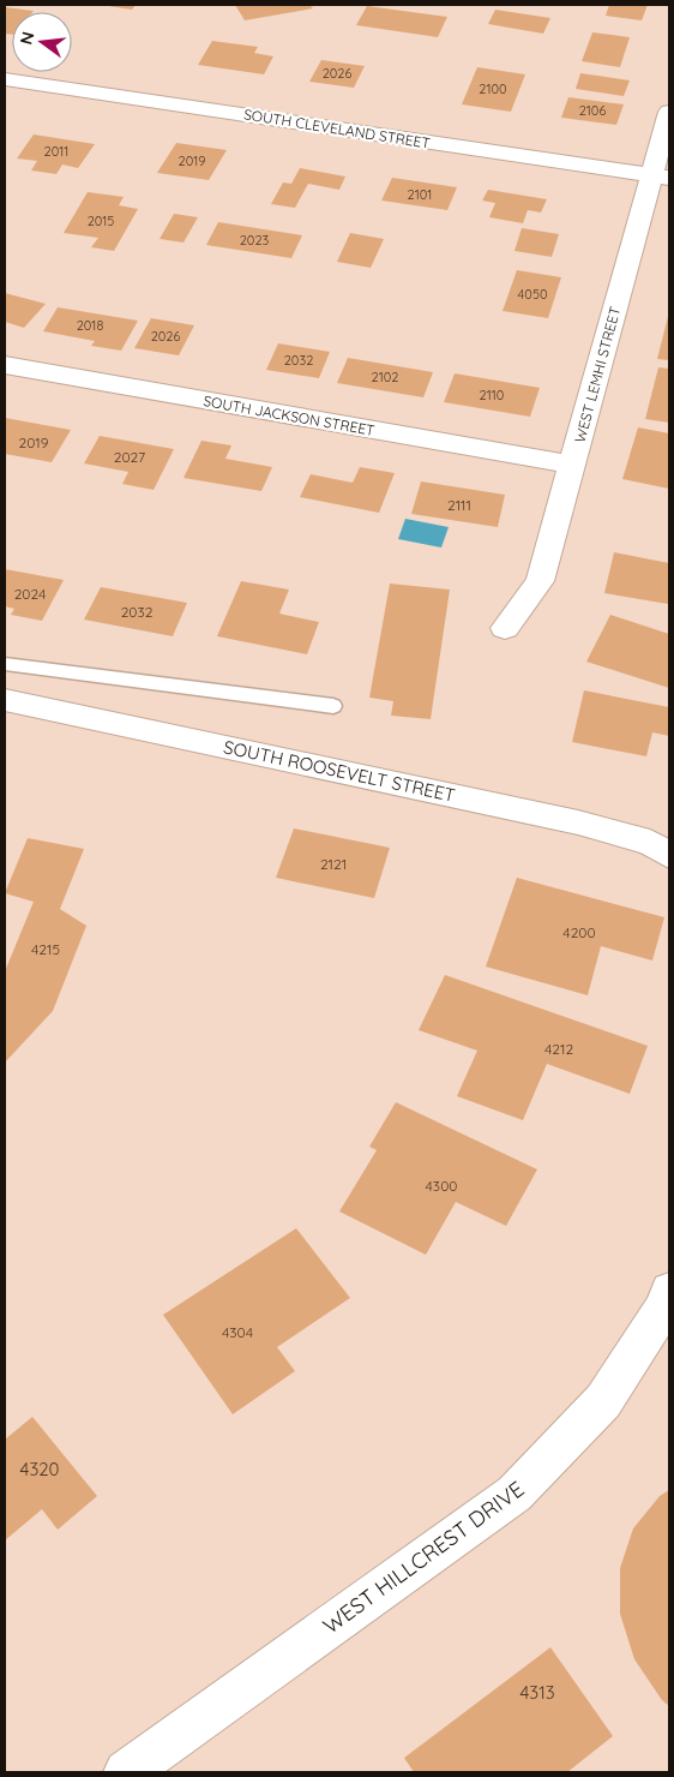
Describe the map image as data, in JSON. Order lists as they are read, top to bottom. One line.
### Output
{"streets":{"street":["SOUTH CLEVELAND STREET","WEST LEMHI STREET","SOUTH JACKSON STREET","SOUTH ROOSEVELT STREET","WEST HILLCREST DRIVE"]},"crossings":[["SOUTH CLEVELAND STREET","WEST LEMHI STREET"],["WEST LEMHI STREET","SOUTH JACKSON STREET"]],"house_numbers":["2026","2100","2106","2011","2019","2101","2015","2023","4050","2018","2026","2032","2102","2110","2019","2027","2111","2024","2032","2121","4200","4215","4212","4300","4304","4320","4313"],"north":"left"}
